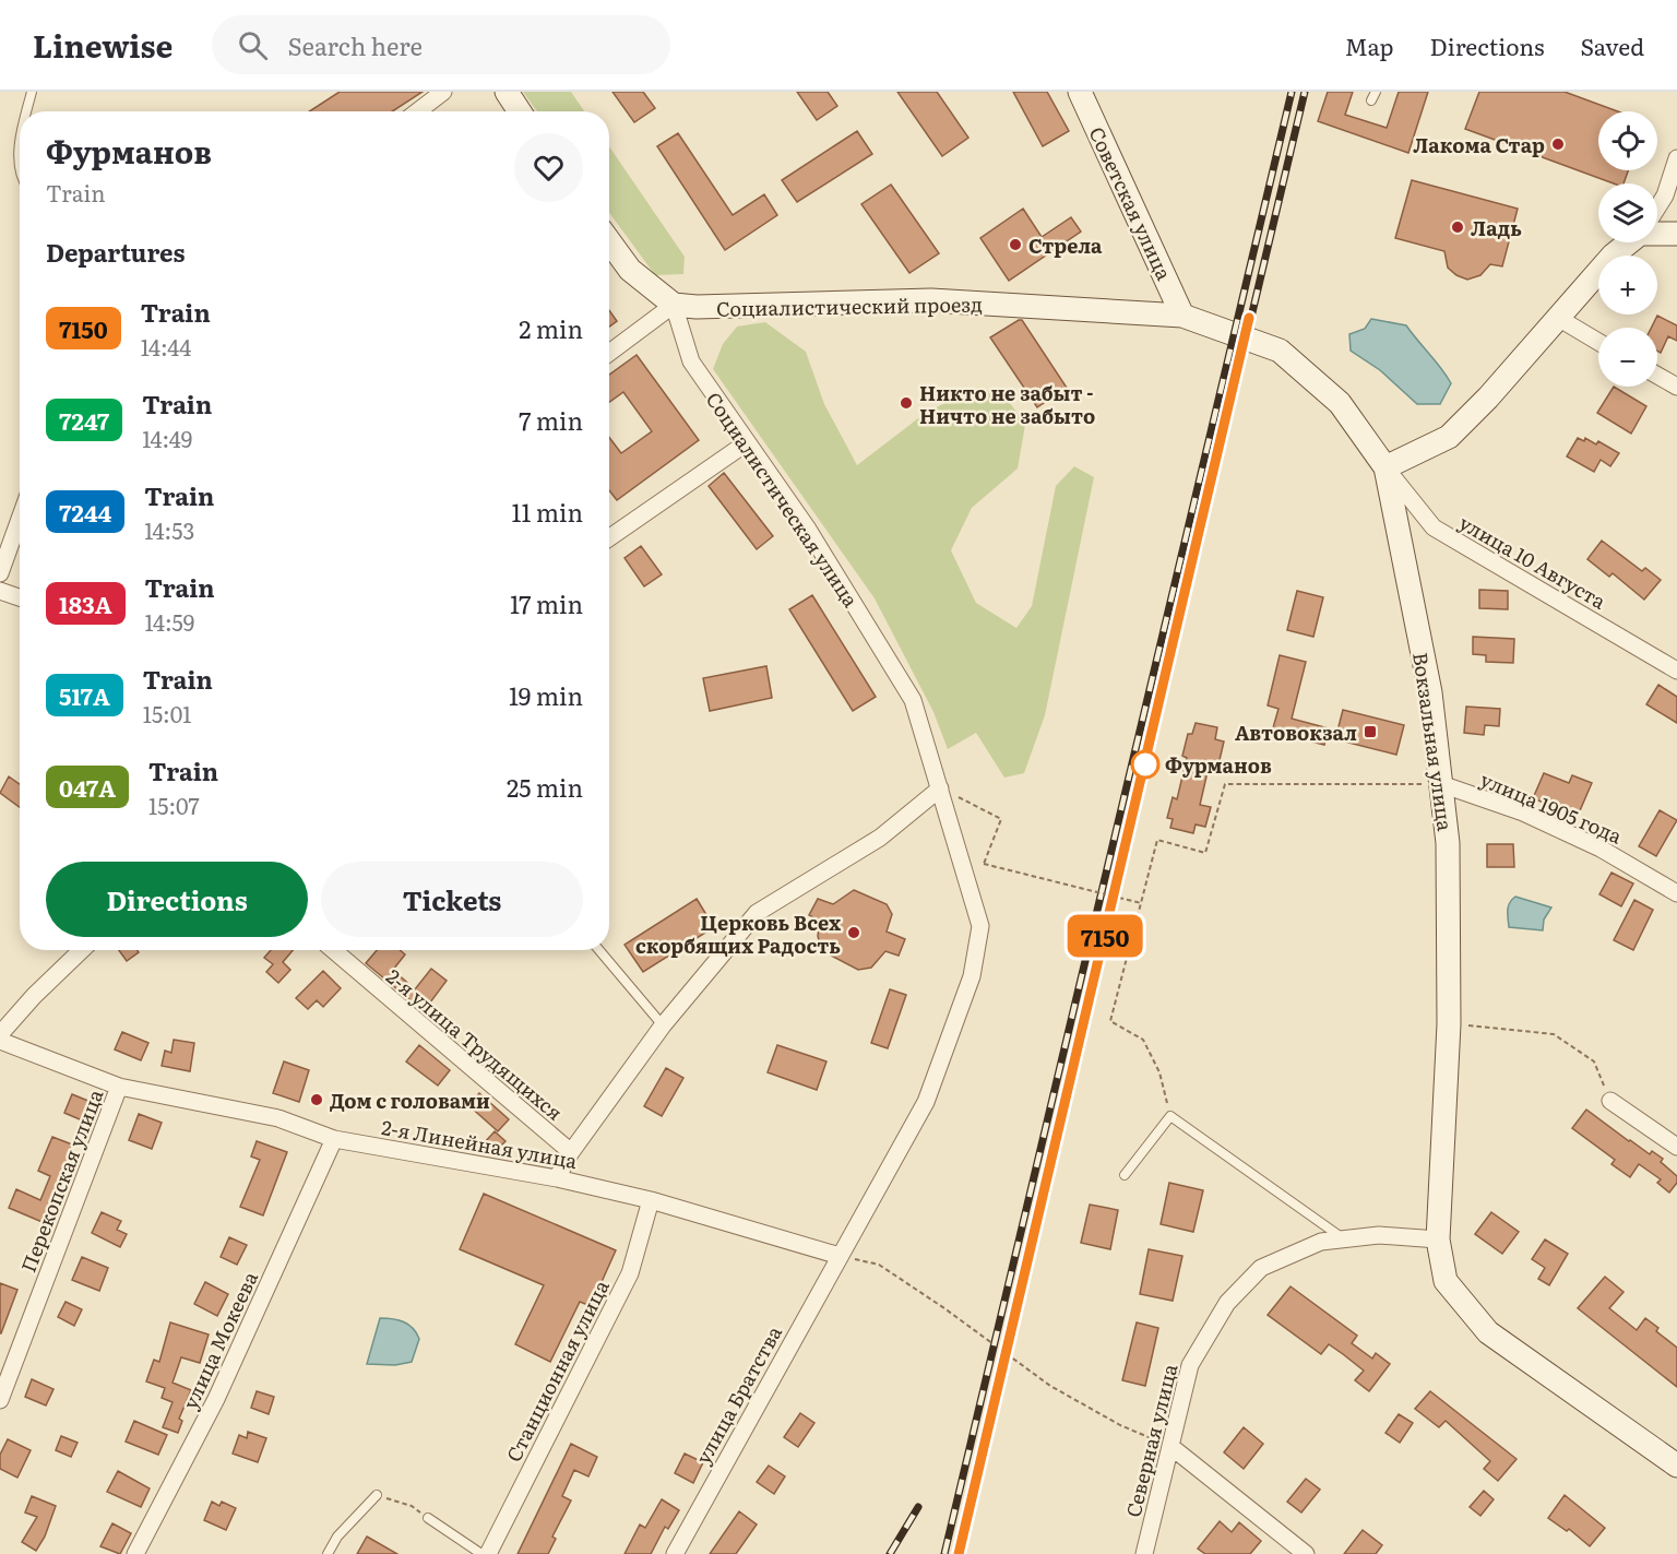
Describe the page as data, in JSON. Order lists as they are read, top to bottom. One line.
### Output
{"streets":{"main road":["Советская улица","Социалистический проезд","Вокзальная улица"],"street":["Социалистическая улица","улица 10 Августа","улица 1905 года","2-я улица Трудящихся","2-я Линейная улица","Перекопская улица","улица Мокеева","Станционная улица","улица Братства","Северная улица"]},"crossings":[["Советская улица","Социалистический проезд"],["Советская улица","Вокзальная улица"],["Социалистический проезд","Социалистическая улица"],["Социалистический проезд","Вокзальная улица"],["Социалистическая улица","2-я Линейная улица"],["Социалистическая улица","улица Братства"],["улица 10 Августа","Вокзальная улица"],["Вокзальная улица","улица 1905 года"],["Вокзальная улица","Северная улица"],["2-я Линейная улица","Перекопская улица"],["2-я Линейная улица","улица Мокеева"],["2-я Линейная улица","Станционная улица"],["2-я Линейная улица","улица Братства"]],"places":{"other":["Лакома Стар","Ладь","Стрела","Никто не забыт - Ничто не забыто","Фурманов","Церковь Всех скорбящих Радость","Дом с головами"],"transit":["Автовокзал"]},"page":{"header":"Linewise","search":"Search here","nav":["Map","Directions","Saved"],"on_map":"7150","map_buttons":["+","−"],"heading":[["Фурманов","Train"],"Departures"],"list":[{"mark":"7150","name":"Train","note":"14:44","value":"2 min"},{"mark":"7247","name":"Train","note":"14:49","value":"7 min"},{"mark":"7244","name":"Train","note":"14:53","value":"11 min"},{"mark":"183А","name":"Train","note":"14:59","value":"17 min"},{"mark":"517А","name":"Train","note":"15:01","value":"19 min"},{"mark":"047А","name":"Train","note":"15:07","value":"25 min"}],"buttons":["Directions","Tickets"]}}
